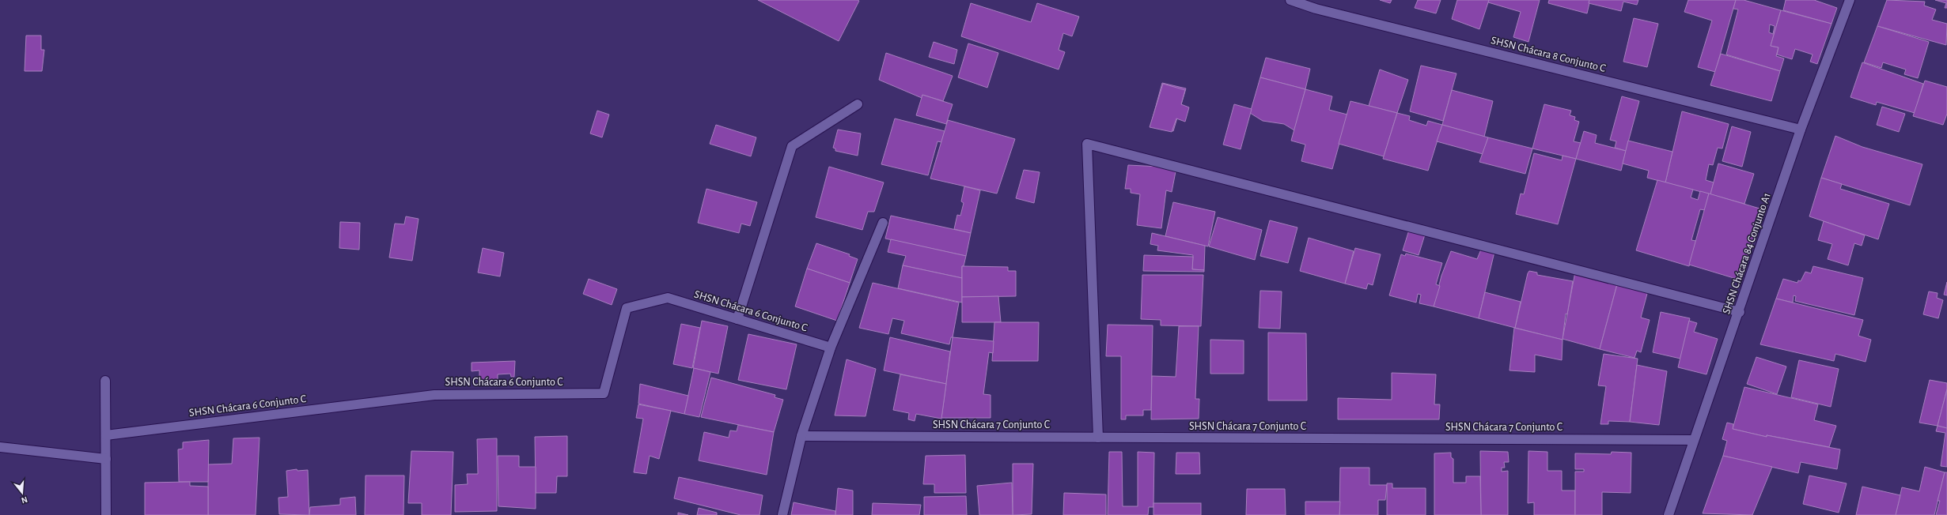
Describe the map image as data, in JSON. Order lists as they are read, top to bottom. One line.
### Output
{"streets":{"street":["SHSN Chácara 8 Conjunto C","SHSN Chácara 84 Conjunto A1","SHSN Chácara 6 Conjunto C","SHSN Chácara 7 Conjunto C"]},"crossings":[["SHSN Chácara 8 Conjunto C","SHSN Chácara 84 Conjunto A1"],["SHSN Chácara 84 Conjunto A1","SHSN Chácara 7 Conjunto C"]],"north":"bottom"}
